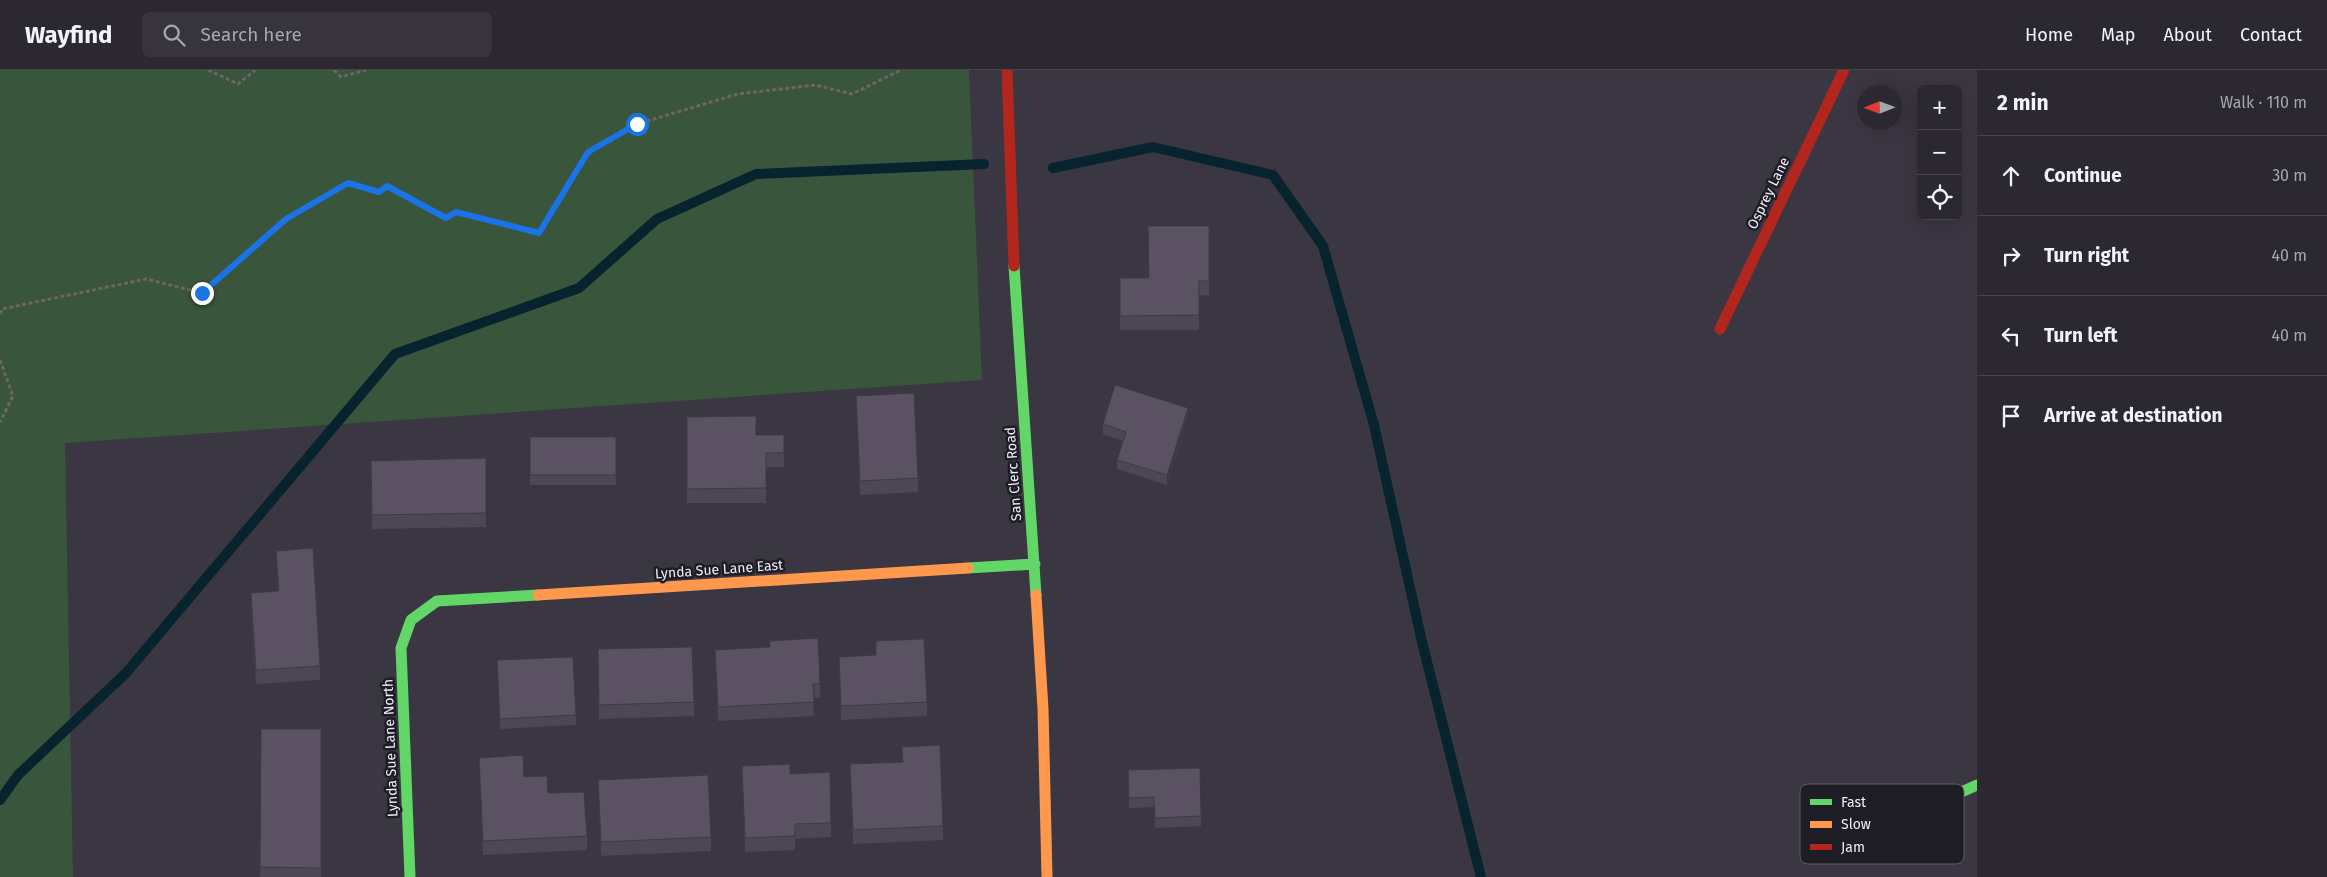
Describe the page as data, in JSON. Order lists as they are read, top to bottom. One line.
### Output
{"streets":{"street":["Osprey Lane","San Clerc Road","Lynda Sue Lane East","Lynda Sue Lane North"]},"crossings":[["San Clerc Road","Lynda Sue Lane East"],["Lynda Sue Lane East","Lynda Sue Lane North"]],"legend":["Fast","Slow","Jam"],"north":"left","page":{"header":"Wayfind","search":"Search here","nav":["Home","Map","About","Contact"],"heading":["2 min","Walk · 110 m"],"map_buttons":["+","−"],"list":[["Continue","30 m"],["Turn right","40 m"],["Turn left","40 m"],"Arrive at destination"]}}
